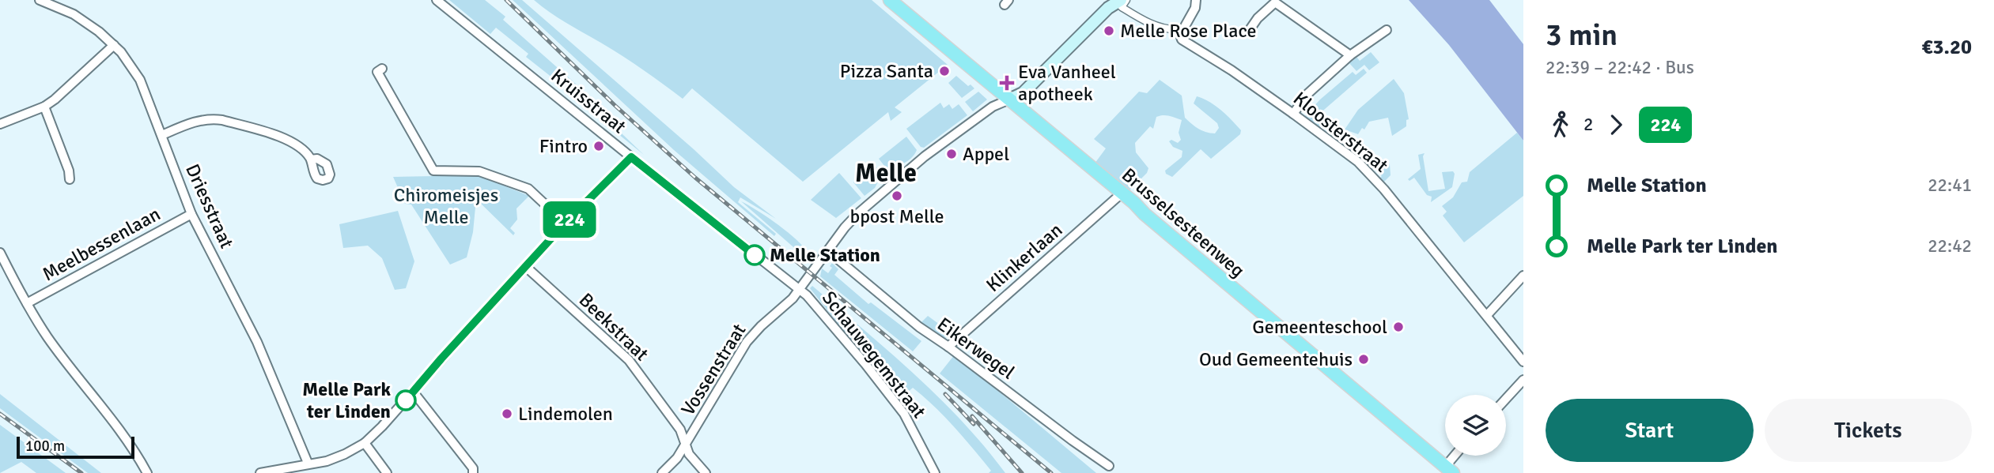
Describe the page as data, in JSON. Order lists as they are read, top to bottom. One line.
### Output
{"streets":{"main road":["Brusselsesteenweg"],"street":["Kruisstraat","Kloosterstraat","Driesstraat","Meelbessenlaan","Klinkerlaan","Beekstraat","Eikerwegel","Schauwegemstraat","Vossenstraat"]},"crossings":[["Kruisstraat","Schauwegemstraat"],["Kruisstraat","Vossenstraat"],["Driesstraat","Meelbessenlaan"],["Brusselsesteenweg","Klinkerlaan"],["Klinkerlaan","Eikerwegel"],["Beekstraat","Vossenstraat"],["Eikerwegel","Vossenstraat"],["Schauwegemstraat","Vossenstraat"]],"districts":["Melle"],"parks":["Chiromeisjes Melle"],"places":{"other":["Melle Rose Place","Pizza Santa","Fintro","Appel","bpost Melle","Melle Station","Gemeenteschool","Oud Gemeentehuis","Melle Park ter Linden","Lindemolen"],"health":["Eva Vanheel apotheek"]},"lines":["bus line 224"],"scale_bar":"100 m","page":{"on_map":"224","heading":["3 min","22:39 – 22:42 · Bus","€3.20"],"legs":["2","224"],"list":[{"name":"Melle Station","value":"22:41"},{"name":"Melle Park ter Linden","value":"22:42"}],"buttons":["Start","Tickets"],"scale":"100 m"}}
